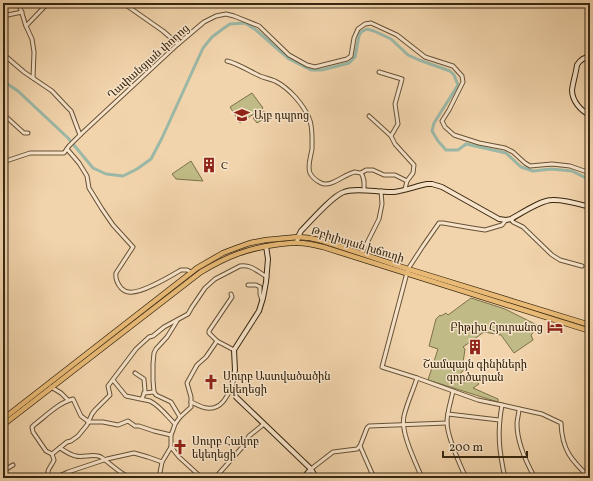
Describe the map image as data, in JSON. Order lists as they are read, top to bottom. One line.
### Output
{"streets":{"main road":["Թբիլիսյան խճուղի"],"street":["Ղափանցյան փողոց"]},"places":{"school or university":["Այբ դպրոց"],"building":["C","Շամպայն գինիների գործարան"],"hotel":["Բիթլիս Հյուրանոց"],"church":["Սուրբ Աստվածածին եկեղեցի","Սուրբ Հակոբ եկեղեցի"]},"scale_bar":"200 m"}
